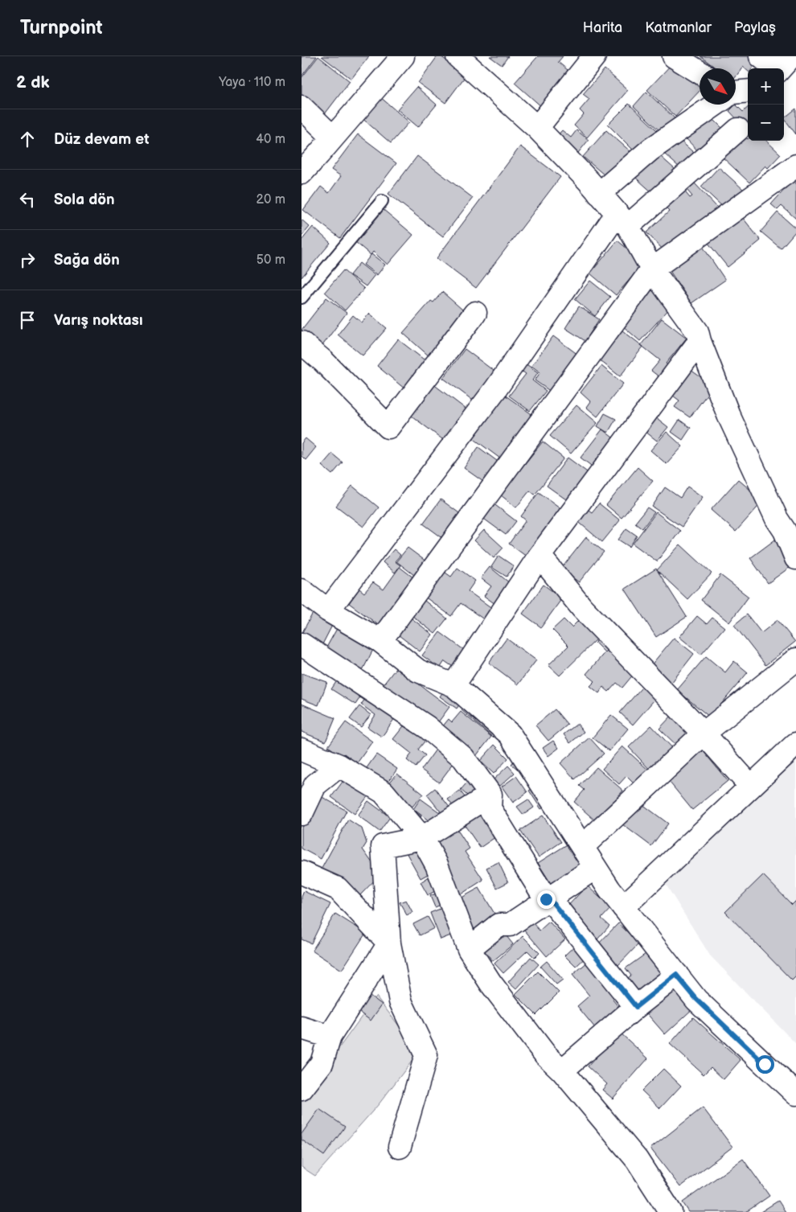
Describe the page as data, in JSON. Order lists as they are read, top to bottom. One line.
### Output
{"north":"bottom right","page":{"header":"Turnpoint","nav":["Harita","Katmanlar","Paylaş"],"heading":["2 dk","Yaya · 110 m"],"map_buttons":["+","−"],"list":[["Düz devam et","40 m"],["Sola dön","20 m"],["Sağa dön","50 m"],"Varış noktası"]}}
